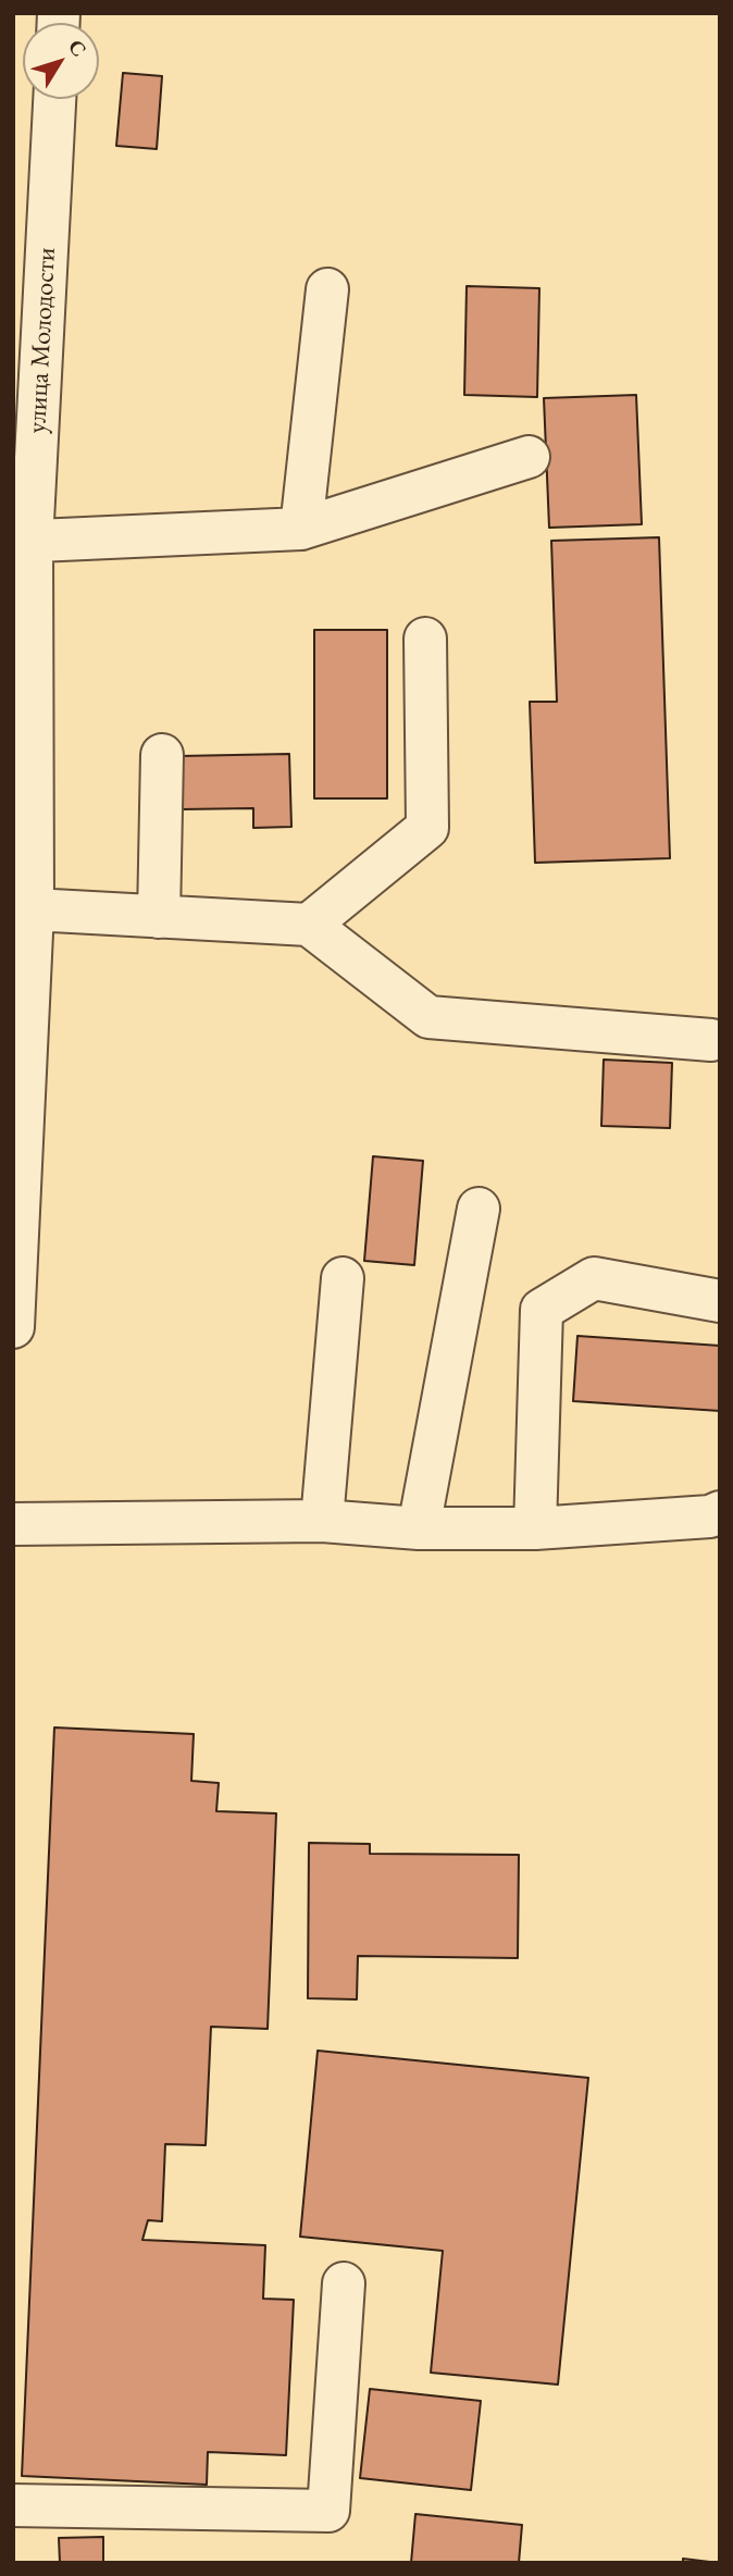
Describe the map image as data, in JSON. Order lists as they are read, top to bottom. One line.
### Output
{"streets":{"street":["улица Молодости"]},"north":"top right"}
